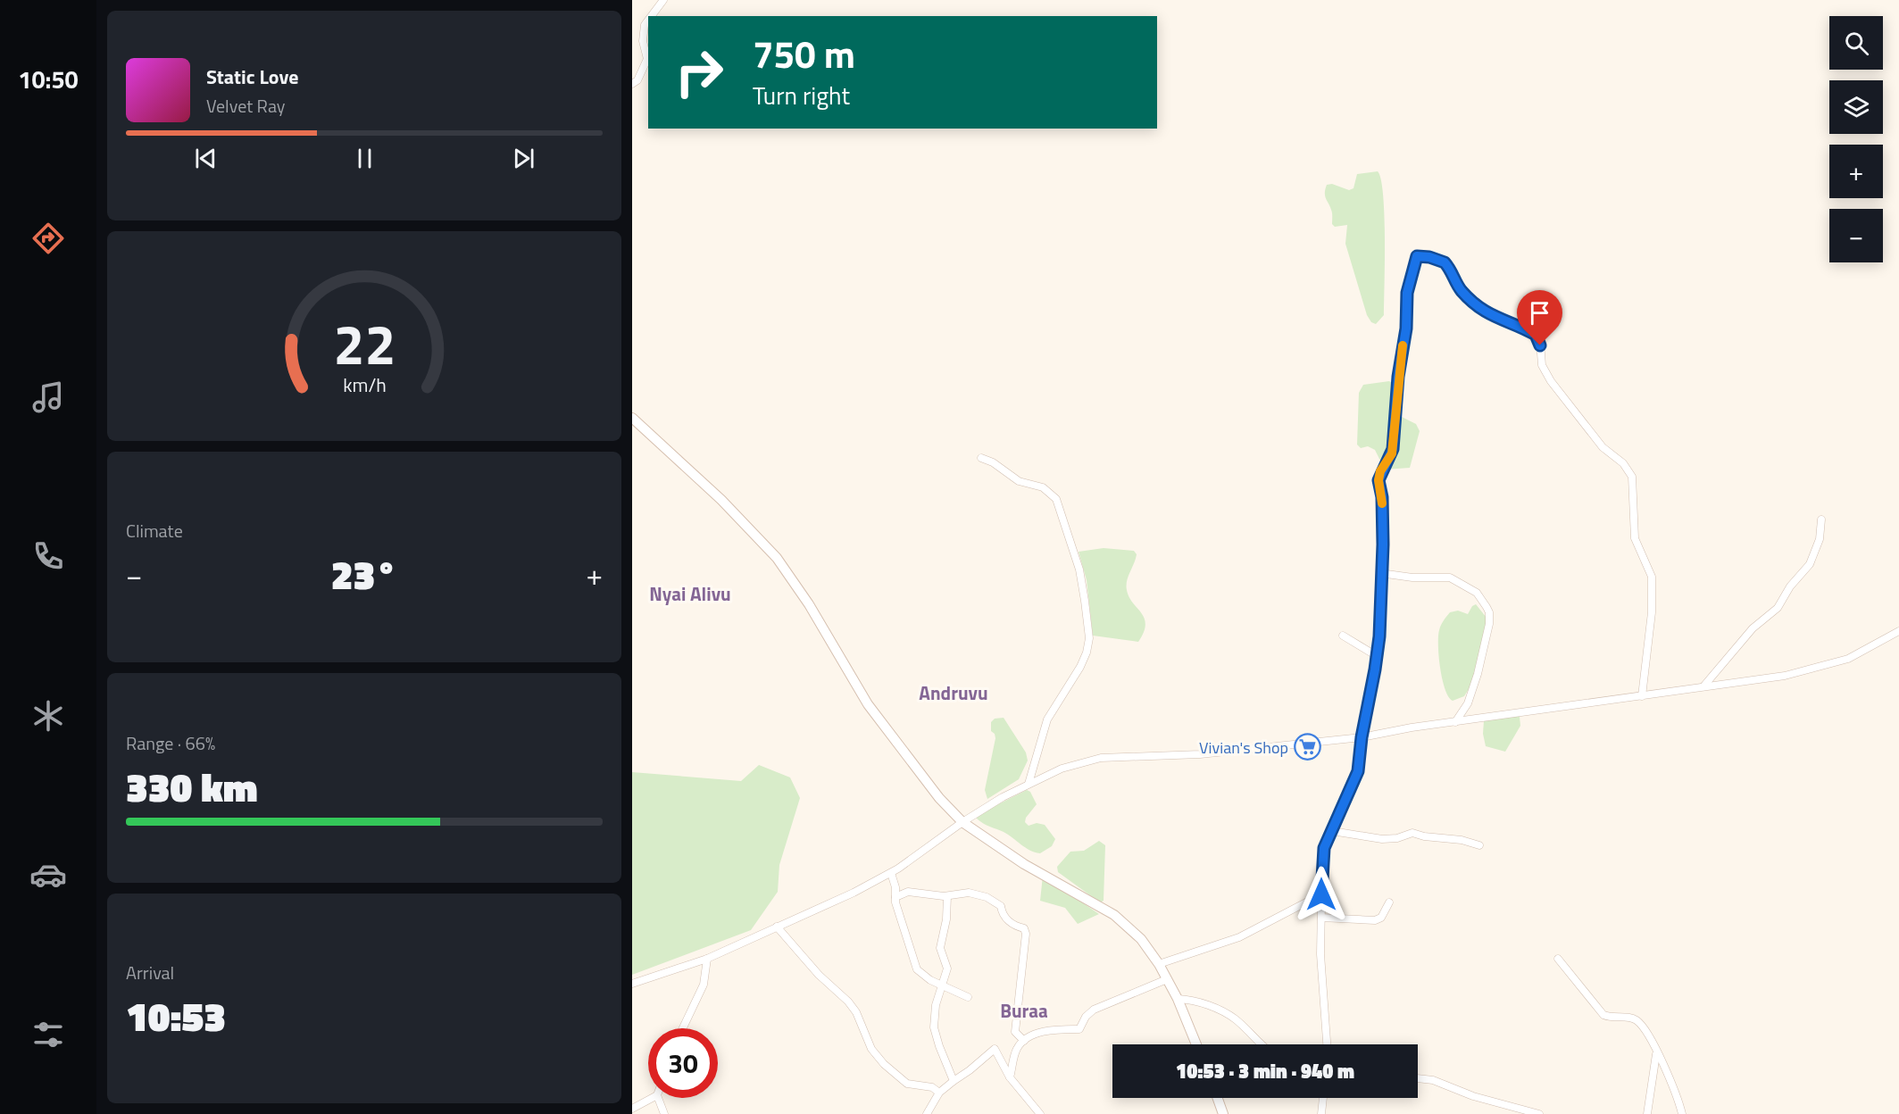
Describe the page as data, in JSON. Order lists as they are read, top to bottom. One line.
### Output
{"districts":["Nyai Alivu","Andruvu","Buraa"],"places":{"supermarket":["Vivian's Shop"]},"page":{"tabs":"10:50","map_buttons":["+","−"],"turn":["750 m","Turn right"],"song":["Static Love","Velvet Ray"],"tile":["Climate",["Range · 66%","330 km"],["Arrival","10:53"]],"heat":["−","23°","+"],"limit":"30","trip":"10:53 · 3 min · 940 m","gauge":["22","km/h"]}}
